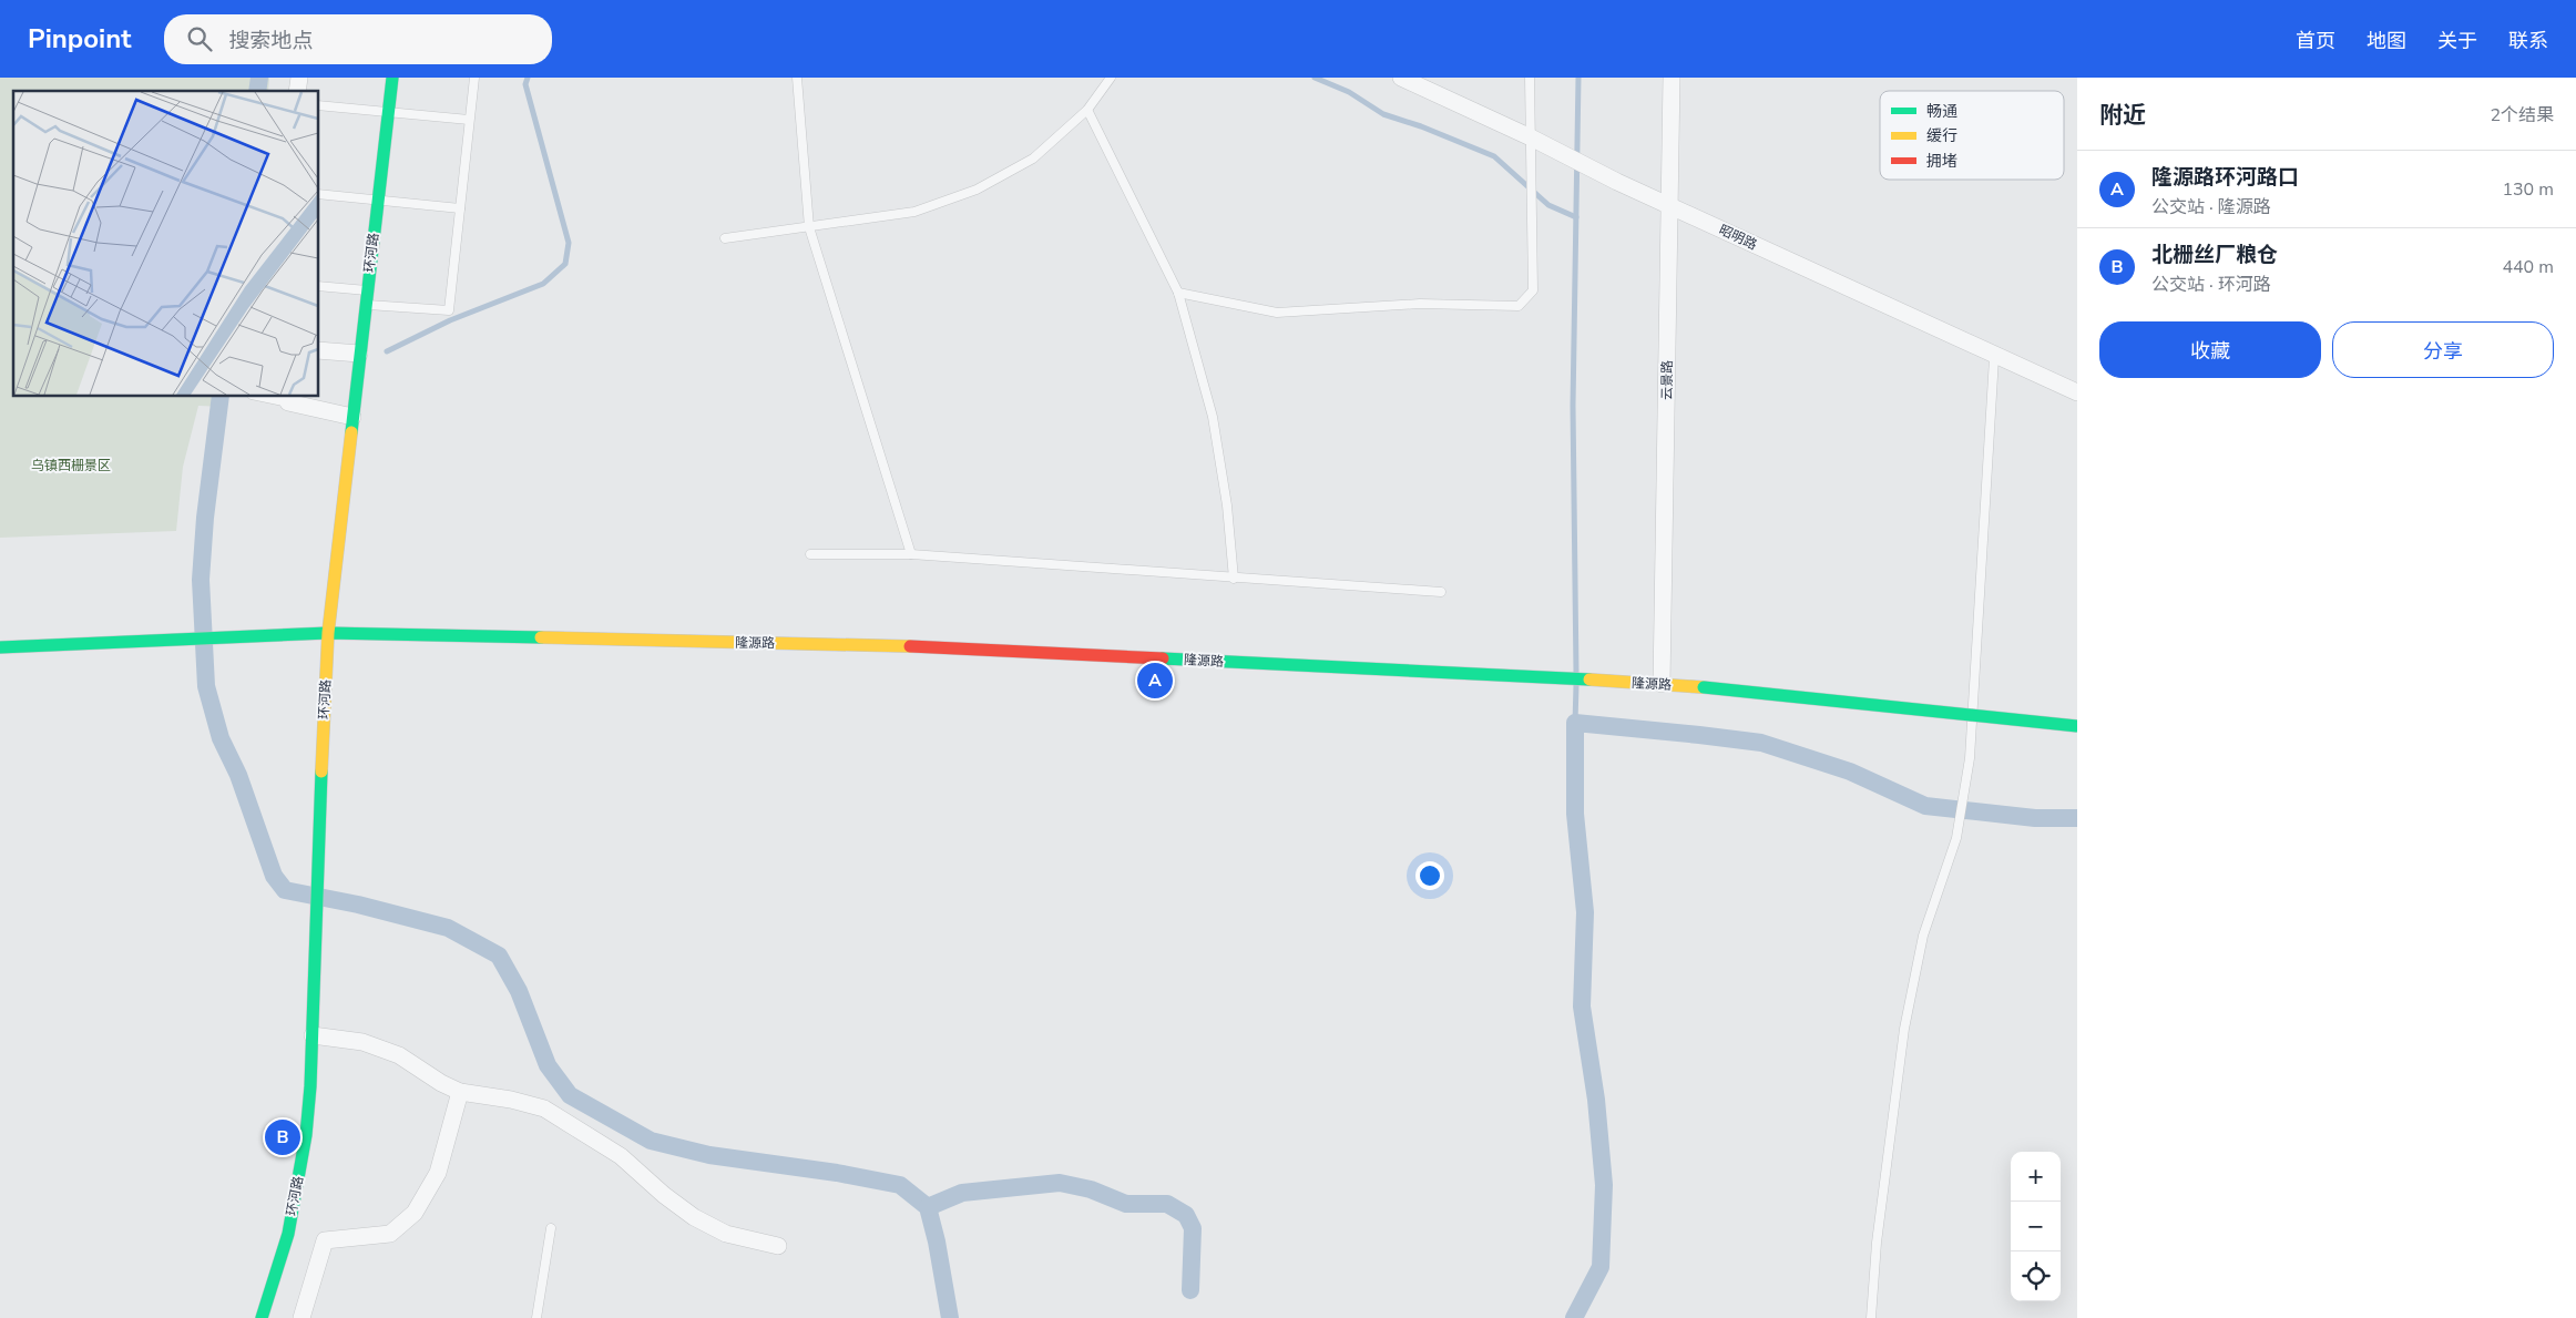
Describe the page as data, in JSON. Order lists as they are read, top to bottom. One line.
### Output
{"streets":{"main road":["环河路","隆源路"],"street":["昭明路","云景路"]},"crossings":[["昭明路","云景路"],["环河路","隆源路"],["云景路","隆源路"]],"parks":["乌镇西栅景区"],"legend":["畅通","缓行","拥堵"],"page":{"header":"Pinpoint","search":"搜索地点","nav":["首页","地图","关于","联系"],"heading":["附近","2个结果"],"list":[{"mark":"A","name":"隆源路环河路口","note":"公交站 · 隆源路","value":"130 m"},{"mark":"B","name":"北栅丝厂粮仓","note":"公交站 · 环河路","value":"440 m"}],"buttons":["收藏","分享"],"pins":["A","B"],"map_buttons":["+","−"]}}
